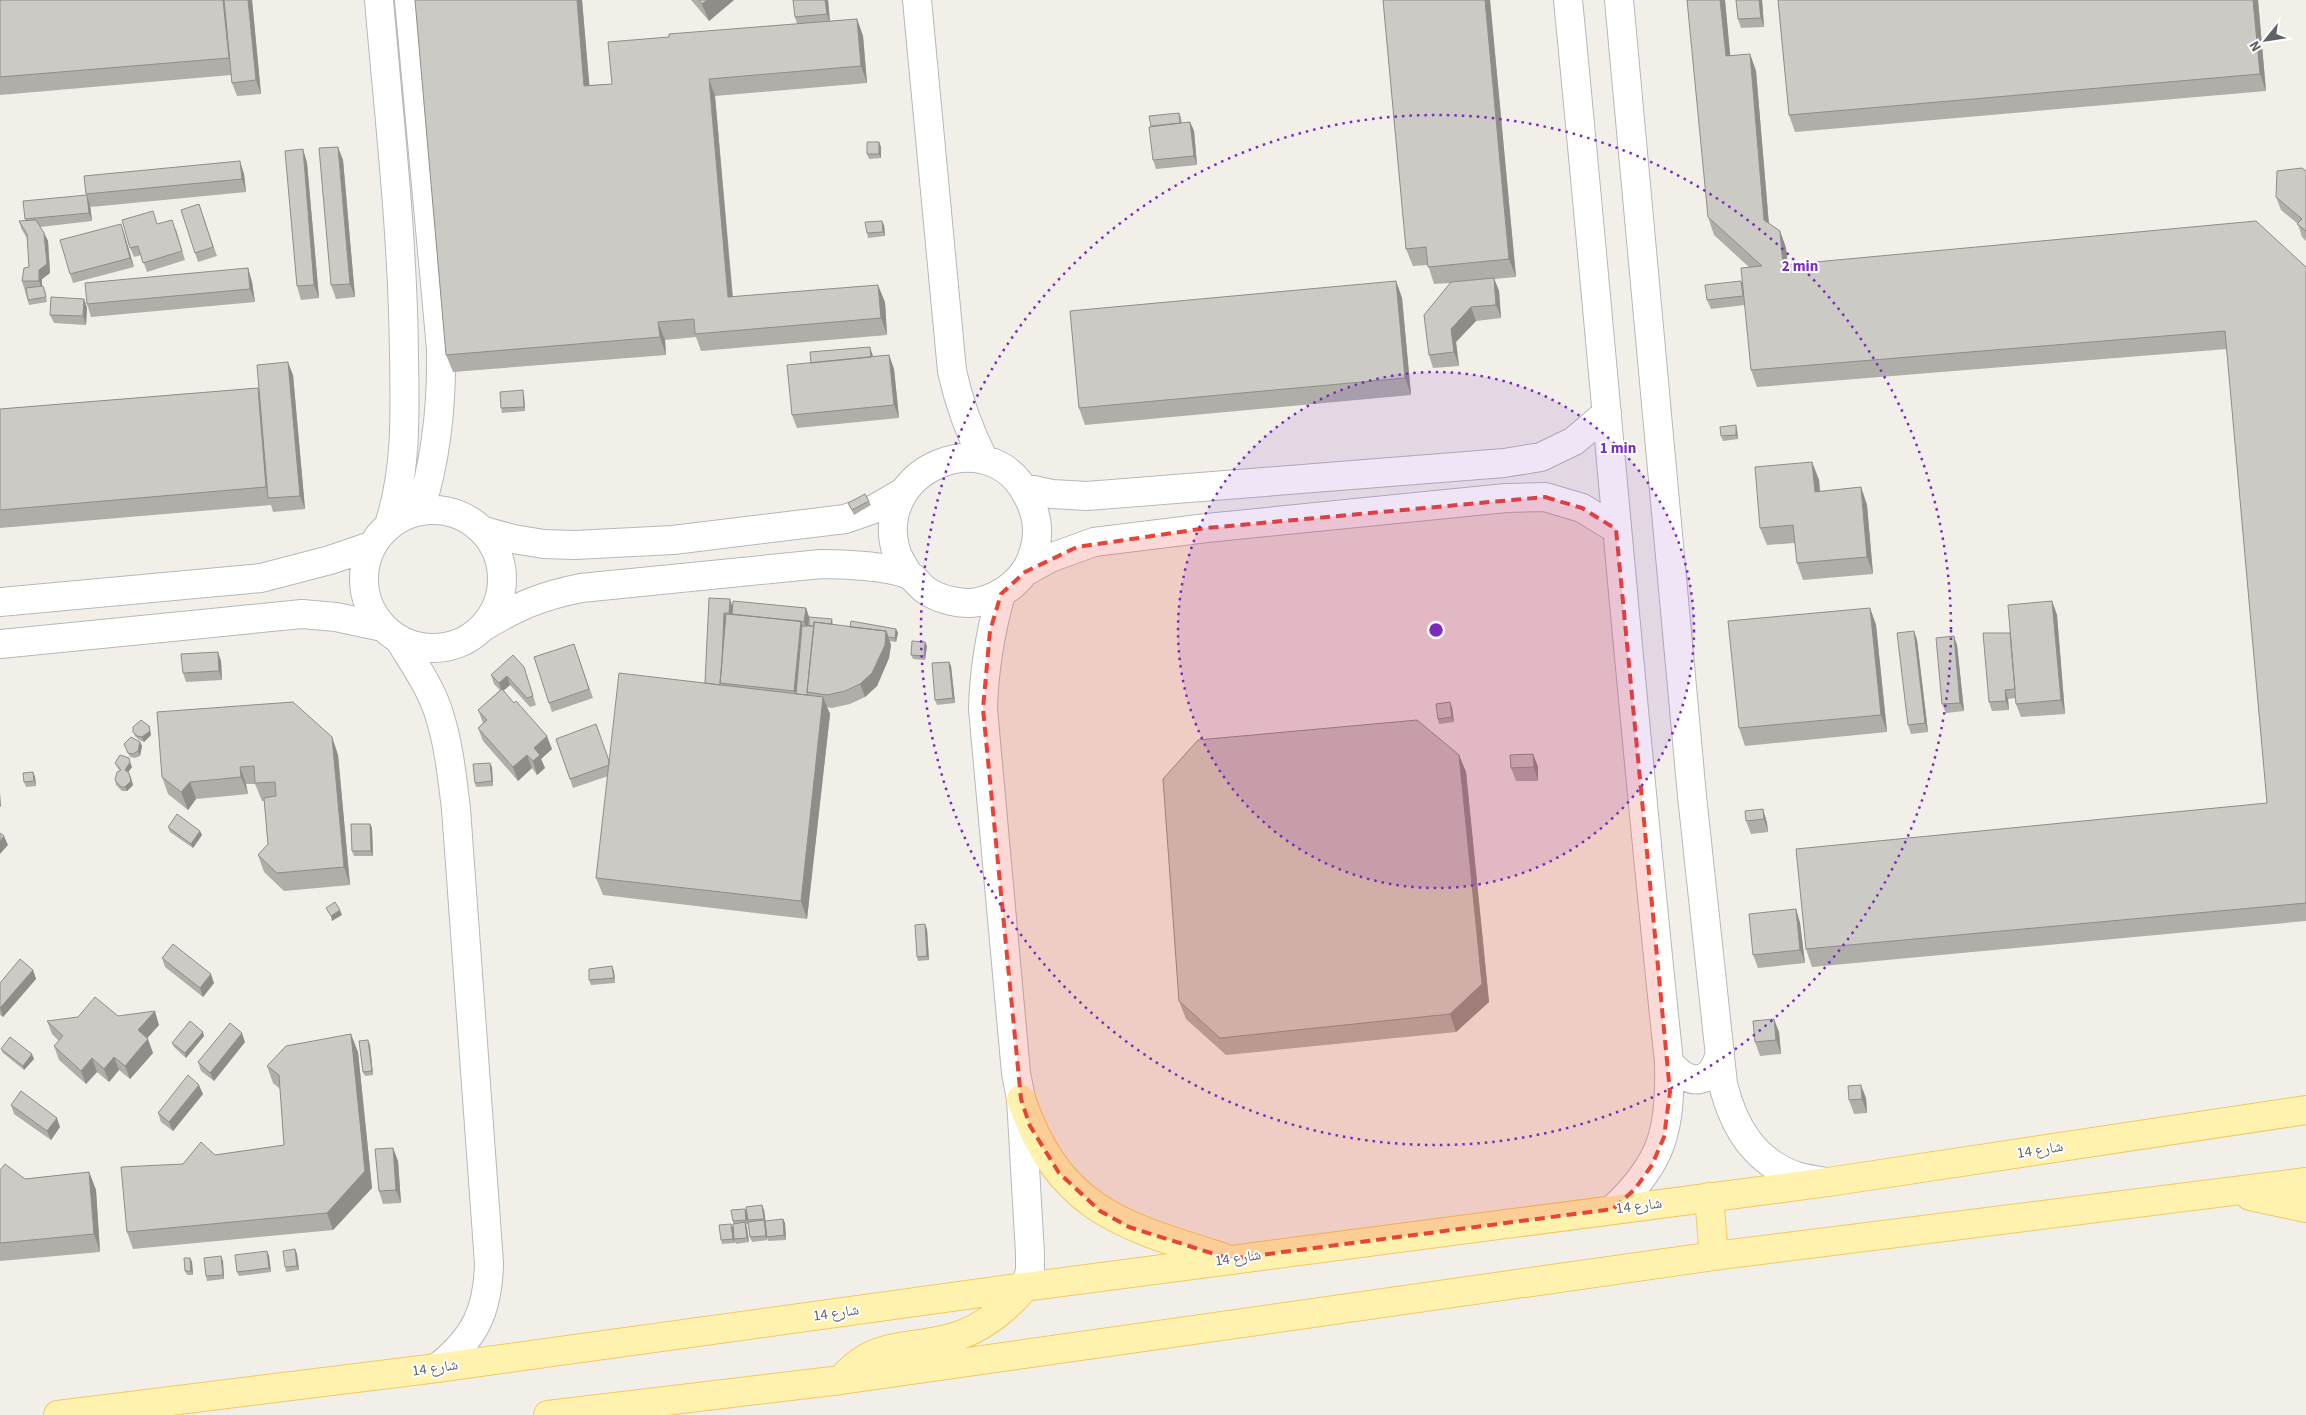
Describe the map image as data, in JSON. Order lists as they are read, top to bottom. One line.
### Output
{"streets":{"main road":["شارع 14"]},"north":"bottom left","rings":["2 min","1 min"]}
